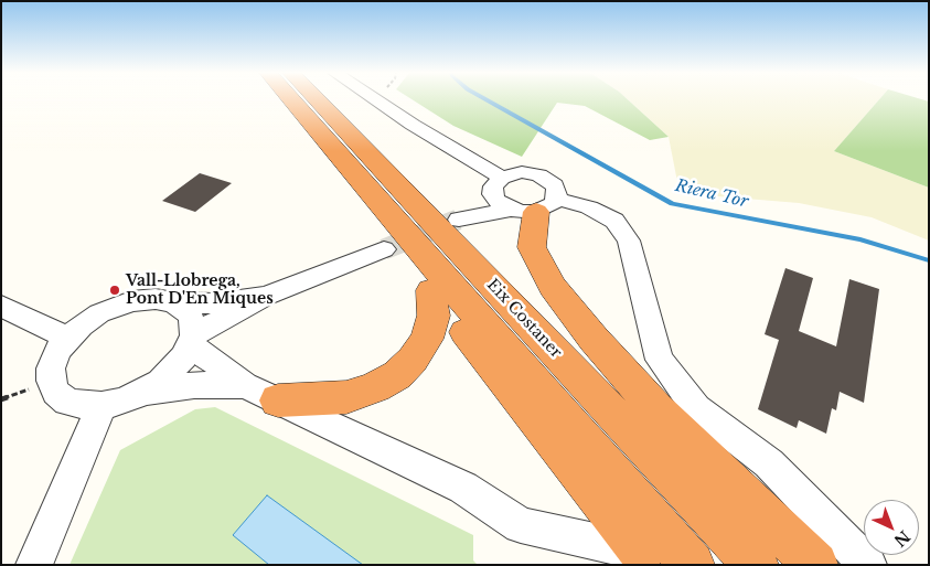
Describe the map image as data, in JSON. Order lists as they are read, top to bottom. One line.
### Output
{"streets":{"highway":["Eix Costaner"]},"water":["Riera Tor"],"places":["Vall-Llobrega, Pont D'En Miques"],"north":"bottom right"}
